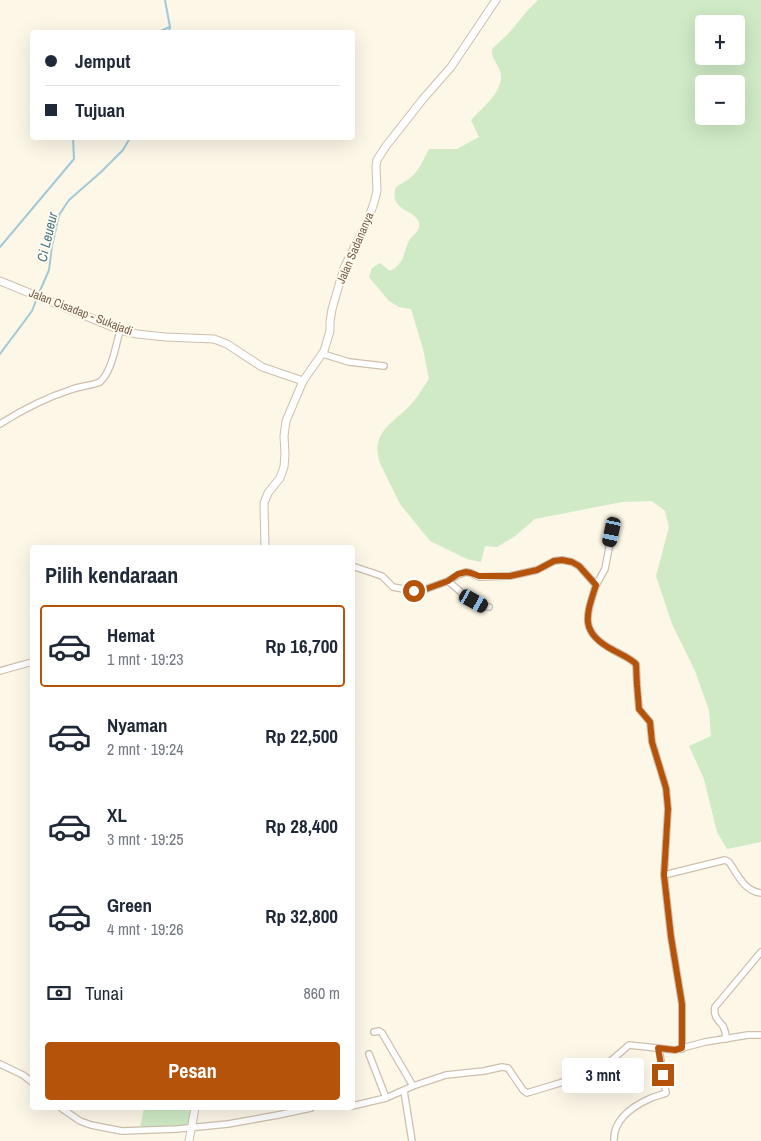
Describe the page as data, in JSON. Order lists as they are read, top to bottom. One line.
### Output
{"streets":{"street":["Jalan Sadananya","Jalan Cisadap - Sukajadi"]},"crossings":[["Jalan Sadananya","Jalan Cisadap - Sukajadi"]],"water":["Ci Leueur"],"page":{"map_buttons":["+","−"],"banner":["Jemput","Tujuan"],"heading":"Pilih kendaraan","list":[{"name":"Hemat","note":"1 mnt · 19:23","value":"Rp 16,700"},{"name":"Nyaman","note":"2 mnt · 19:24","value":"Rp 22,500"},{"name":"XL","note":"3 mnt · 19:25","value":"Rp 28,400"},{"name":"Green","note":"4 mnt · 19:26","value":"Rp 32,800"}],"pay":["Tunai","860 m"],"buttons":"Pesan","bubble":"3 mnt"}}
